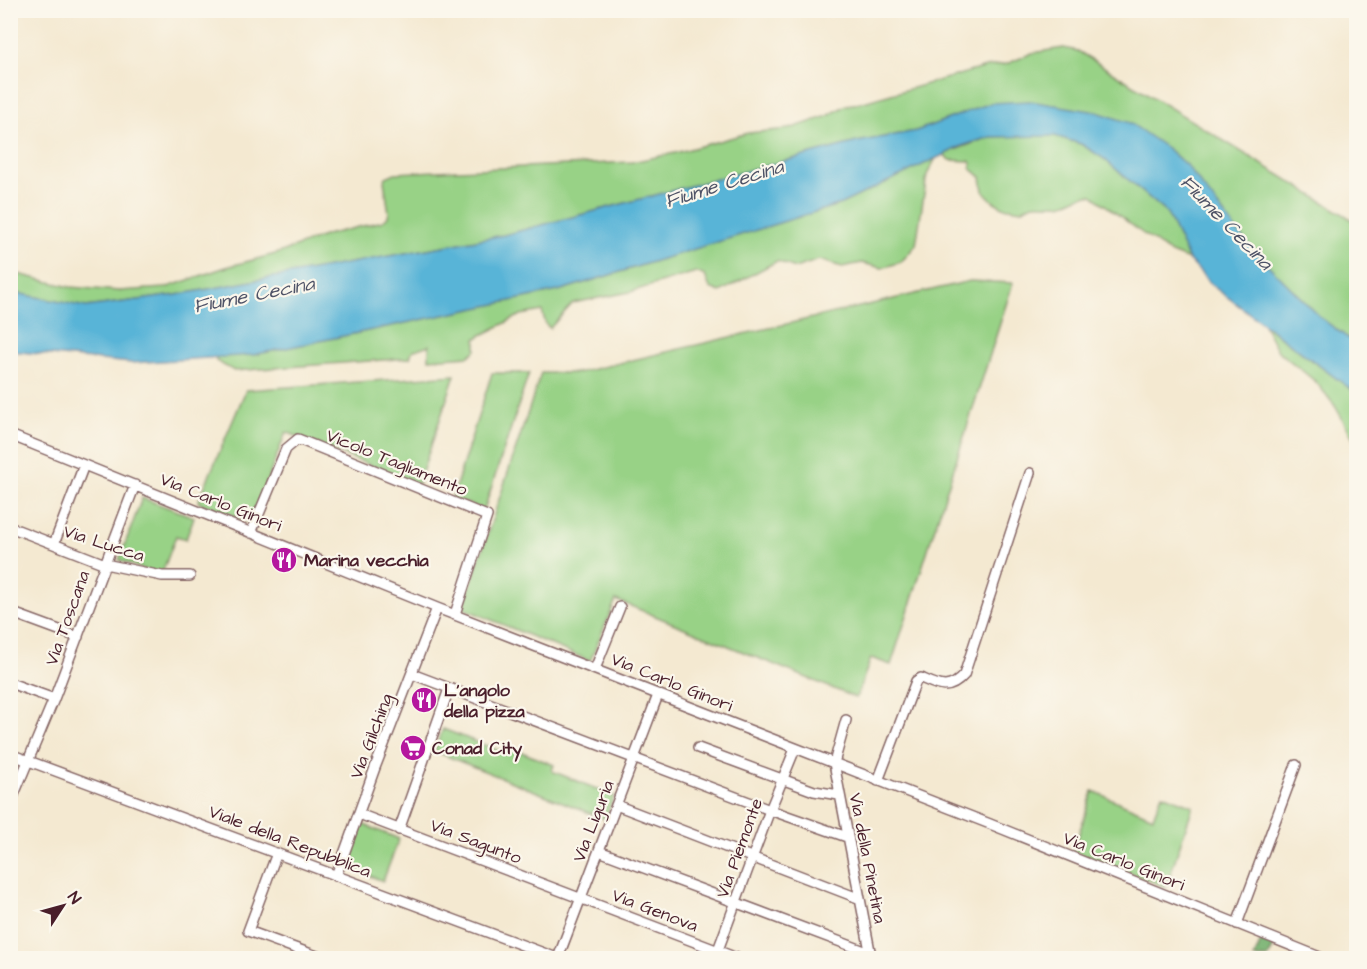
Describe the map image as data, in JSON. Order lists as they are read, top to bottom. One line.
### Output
{"streets":{"street":["Vicolo Tagliamento","Via Carlo Ginori","Via Lucca","Via Toscana","Via Gilching","Via Liguria","Viale della Repubblica","Via Sagunto","Via Piemonte","Via della Pinetina","Via Genova"]},"crossings":[["Vicolo Tagliamento","Via Carlo Ginori"],["Via Carlo Ginori","Via Toscana"],["Via Carlo Ginori","Via Gilching"],["Via Carlo Ginori","Via Liguria"],["Via Carlo Ginori","Via Piemonte"],["Via Carlo Ginori","Via della Pinetina"],["Via Lucca","Via Toscana"],["Via Toscana","Viale della Repubblica"],["Via Gilching","Viale della Repubblica"],["Via Gilching","Via Sagunto"],["Via Liguria","Viale della Repubblica"],["Via Liguria","Via Sagunto"],["Via Liguria","Via Genova"],["Via Sagunto","Via Genova"],["Via Piemonte","Via Genova"]],"water":["Fiume Cecina"],"places":{"restaurant":["Marina vecchia","L'angolo della pizza"],"supermarket":["Conad City"]},"north":"top right"}
